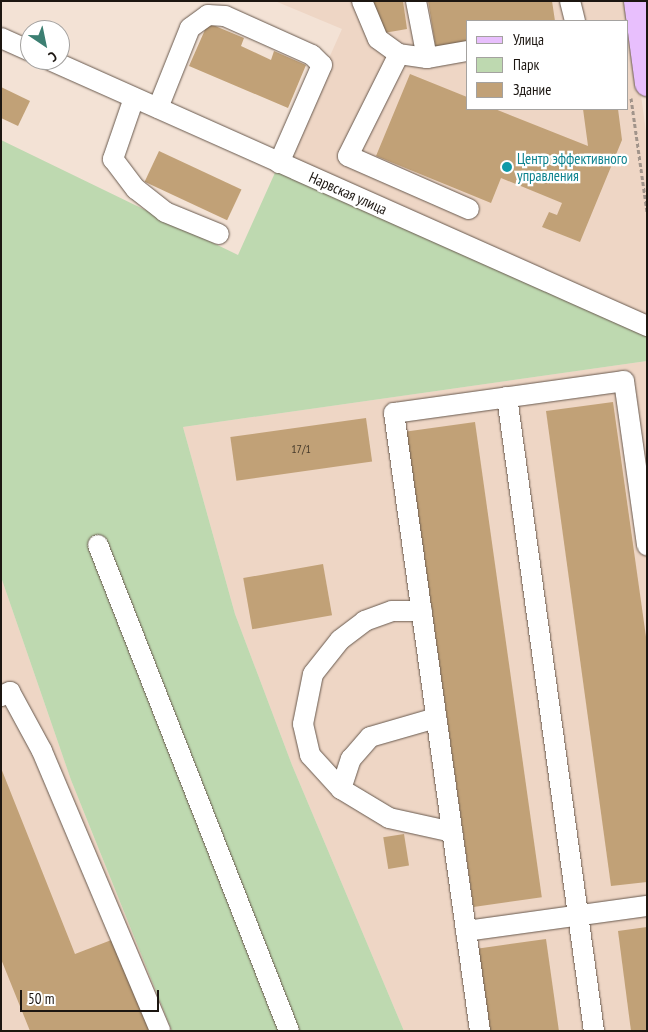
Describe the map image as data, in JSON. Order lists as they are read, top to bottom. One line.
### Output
{"streets":{"street":["Нарвская улица"]},"places":["Центр эффективного управления"],"house_numbers":["17/1"],"legend":["Улица","Парк","Здание"],"scale_bar":"50 m","north":"bottom right"}
